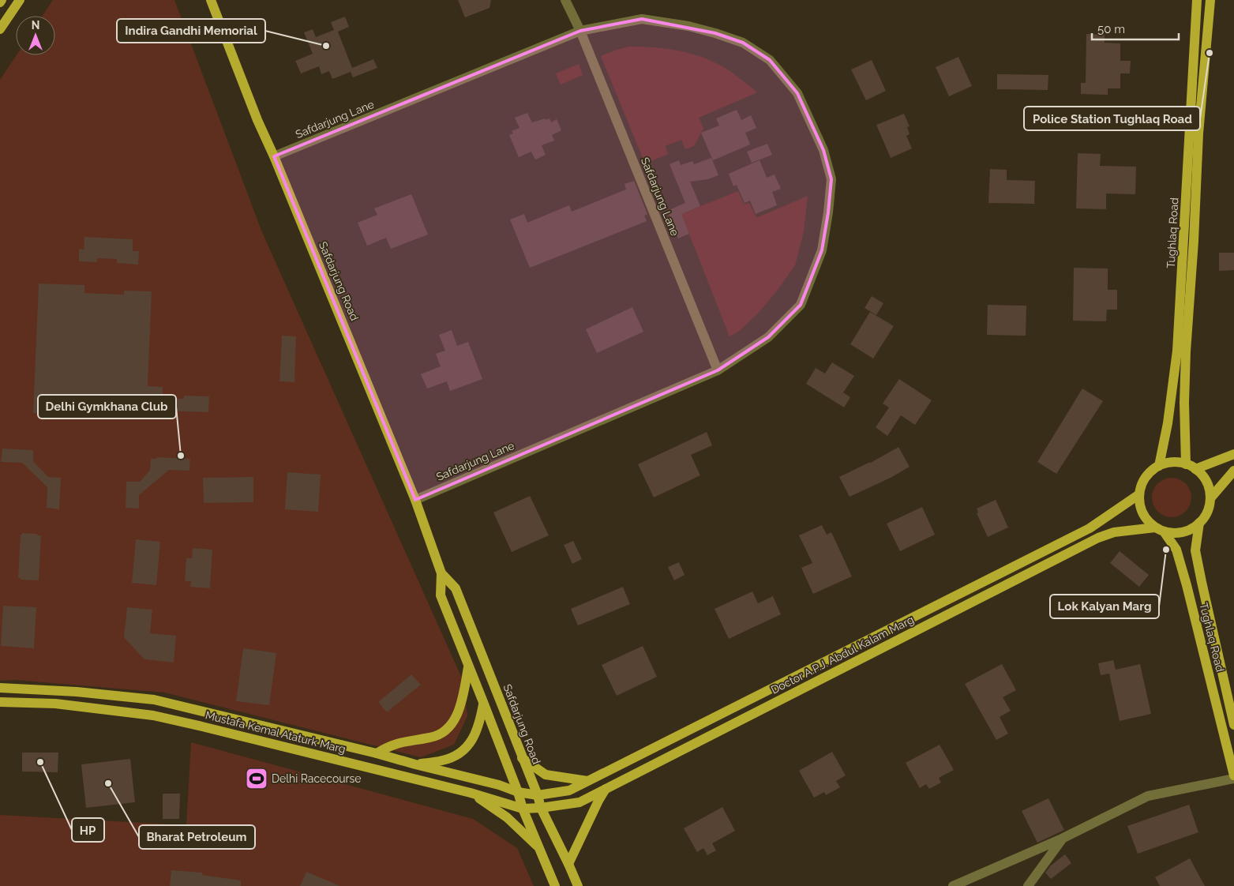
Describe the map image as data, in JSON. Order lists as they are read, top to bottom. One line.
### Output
{"streets":{"main road":["Tughlaq Road","Safdarjung Road","Doctor A.P.J. Abdul Kalam Marg","Mustafa Kemal Ataturk Marg"],"street":["Safdarjung Lane"]},"crossings":[["Safdarjung Lane","Safdarjung Road"],["Tughlaq Road","Doctor A.P.J. Abdul Kalam Marg"],["Safdarjung Road","Doctor A.P.J. Abdul Kalam Marg"],["Safdarjung Road","Mustafa Kemal Ataturk Marg"],["Doctor A.P.J. Abdul Kalam Marg","Mustafa Kemal Ataturk Marg"]],"places":{"other":["Indira Gandhi Memorial","Police Station Tughlaq Road","Delhi Gymkhana Club","Lok Kalyan Marg","HP","Bharat Petroleum"],"sports":["Delhi Racecourse"]},"scale_bar":"50 m","north":"top"}
